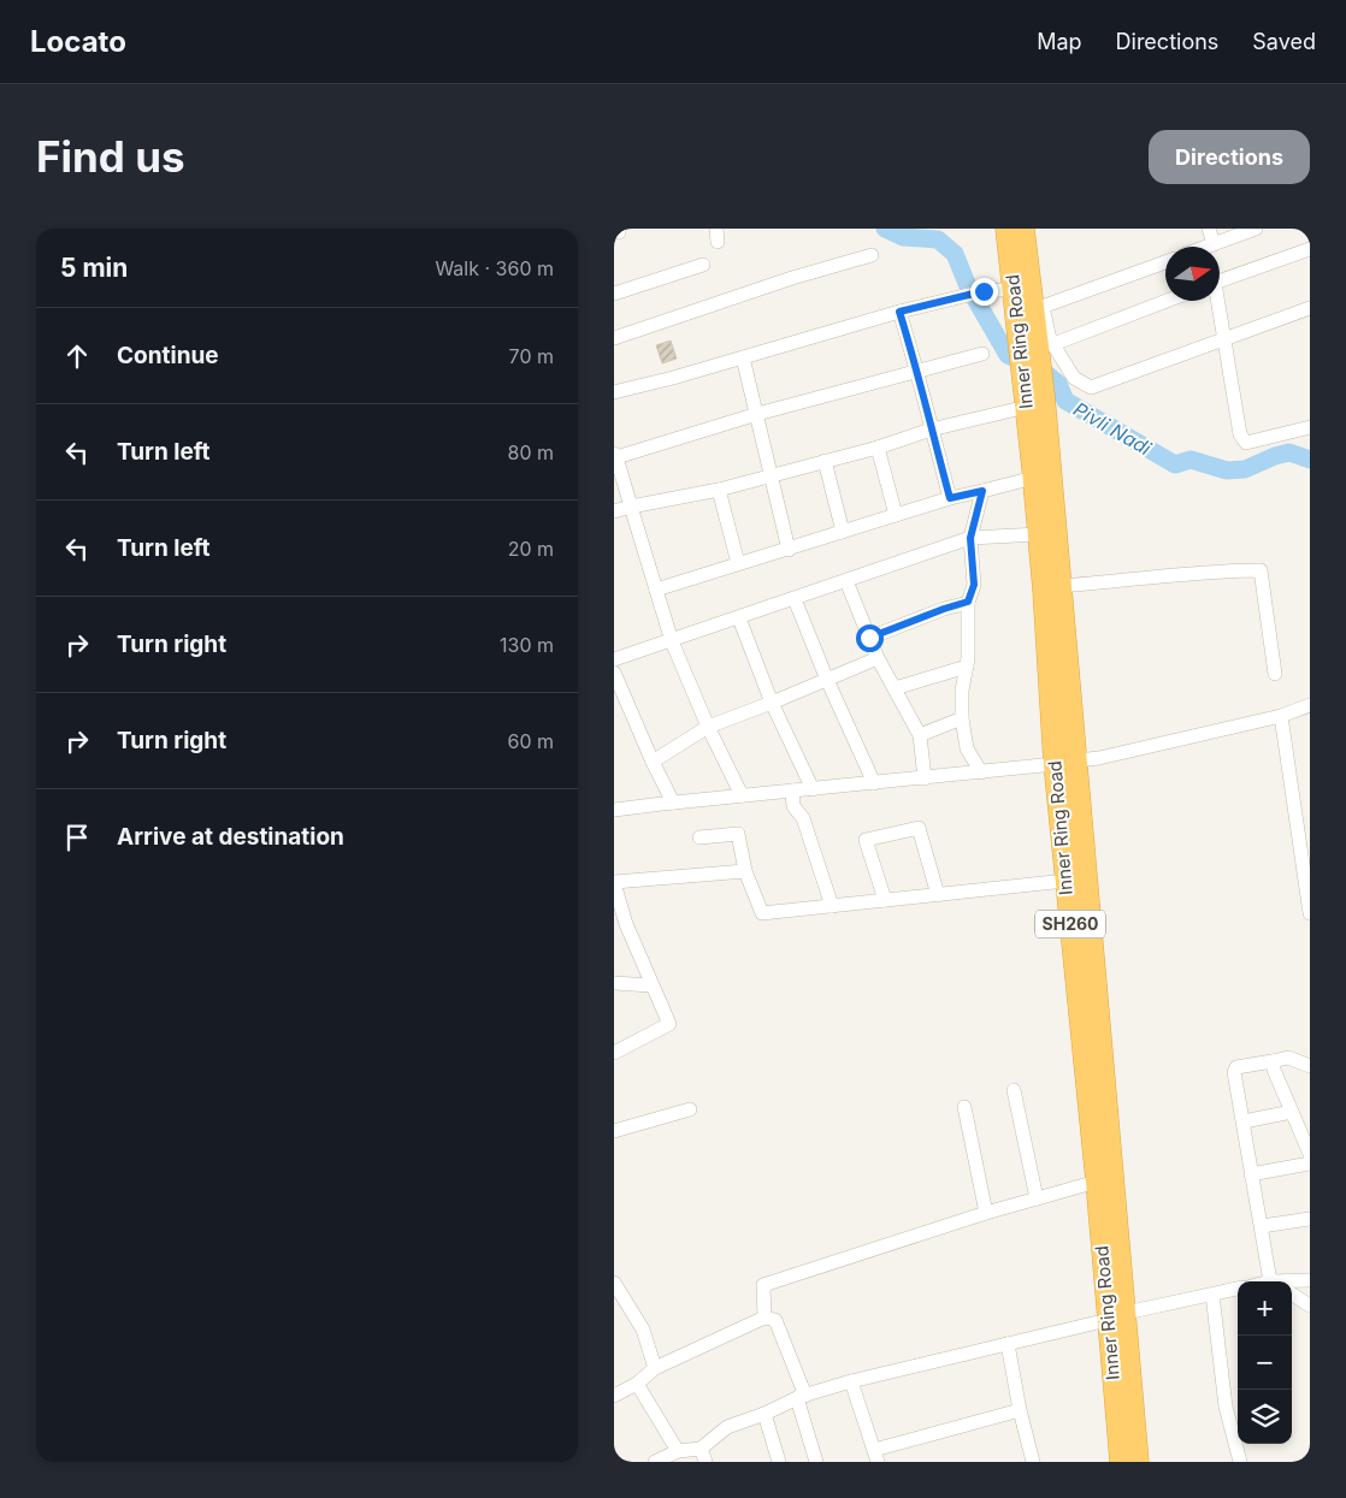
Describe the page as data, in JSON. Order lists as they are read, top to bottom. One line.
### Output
{"streets":{"highway":["Inner Ring Road","SH260"]},"water":["Pivli Nadi"],"north":"right","page":{"header":"Locato","nav":["Map","Directions","Saved"],"buttons":"Directions","title":"Find us","heading":["5 min","Walk · 360 m"],"list":[["Continue","70 m"],["Turn left","80 m"],["Turn left","20 m"],["Turn right","130 m"],["Turn right","60 m"],"Arrive at destination"],"map_buttons":["+","−"]}}
